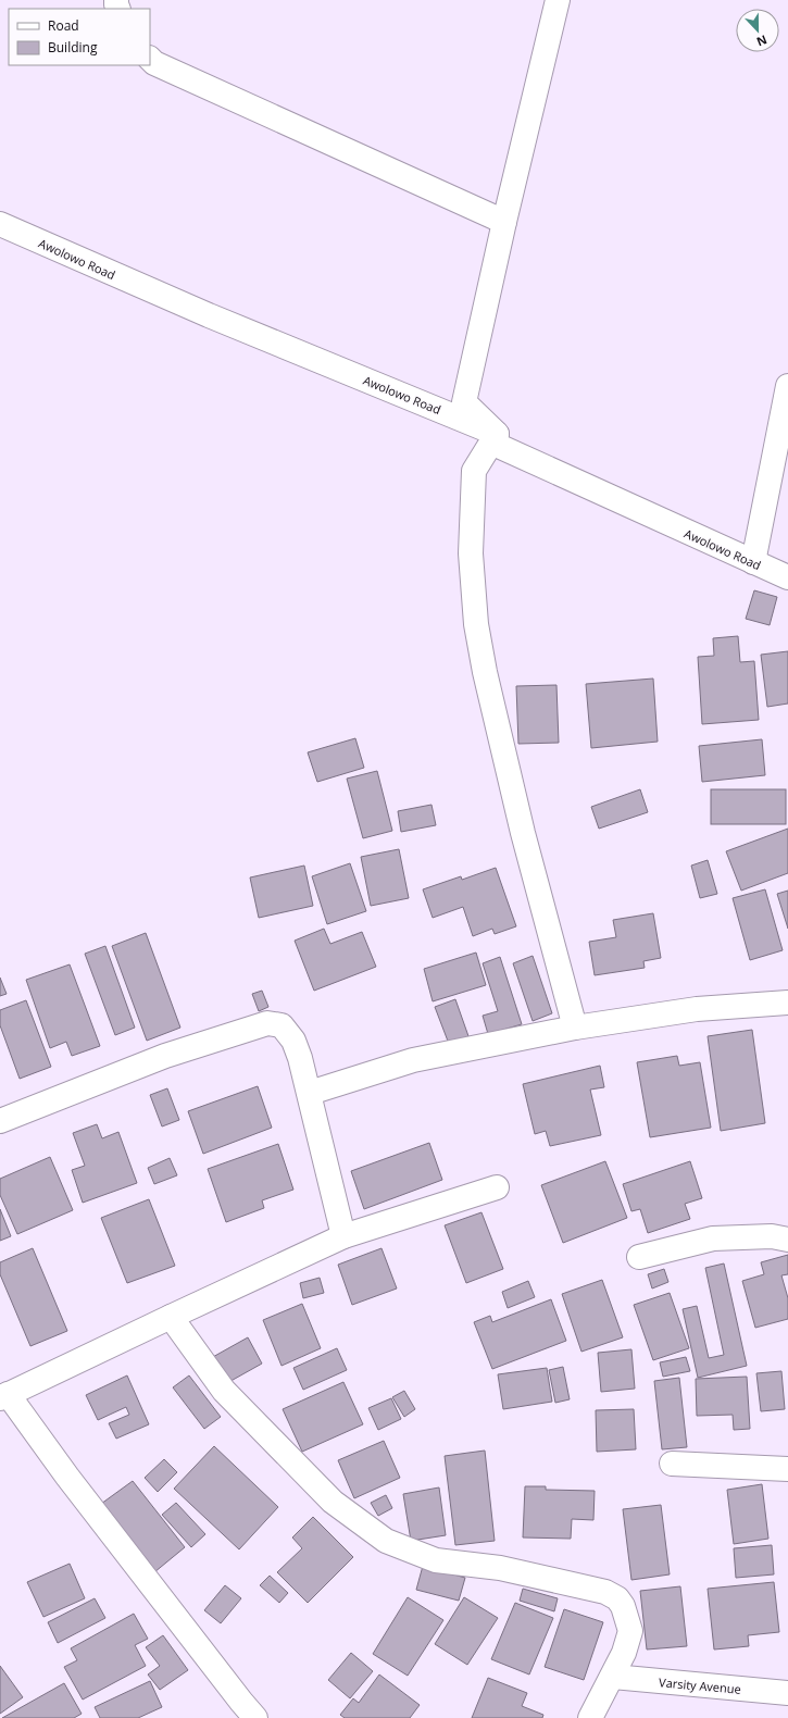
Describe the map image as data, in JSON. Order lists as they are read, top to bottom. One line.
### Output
{"streets":{"street":["Awolowo Road","Varsity Avenue"]},"legend":["Road","Building"],"north":"bottom"}
